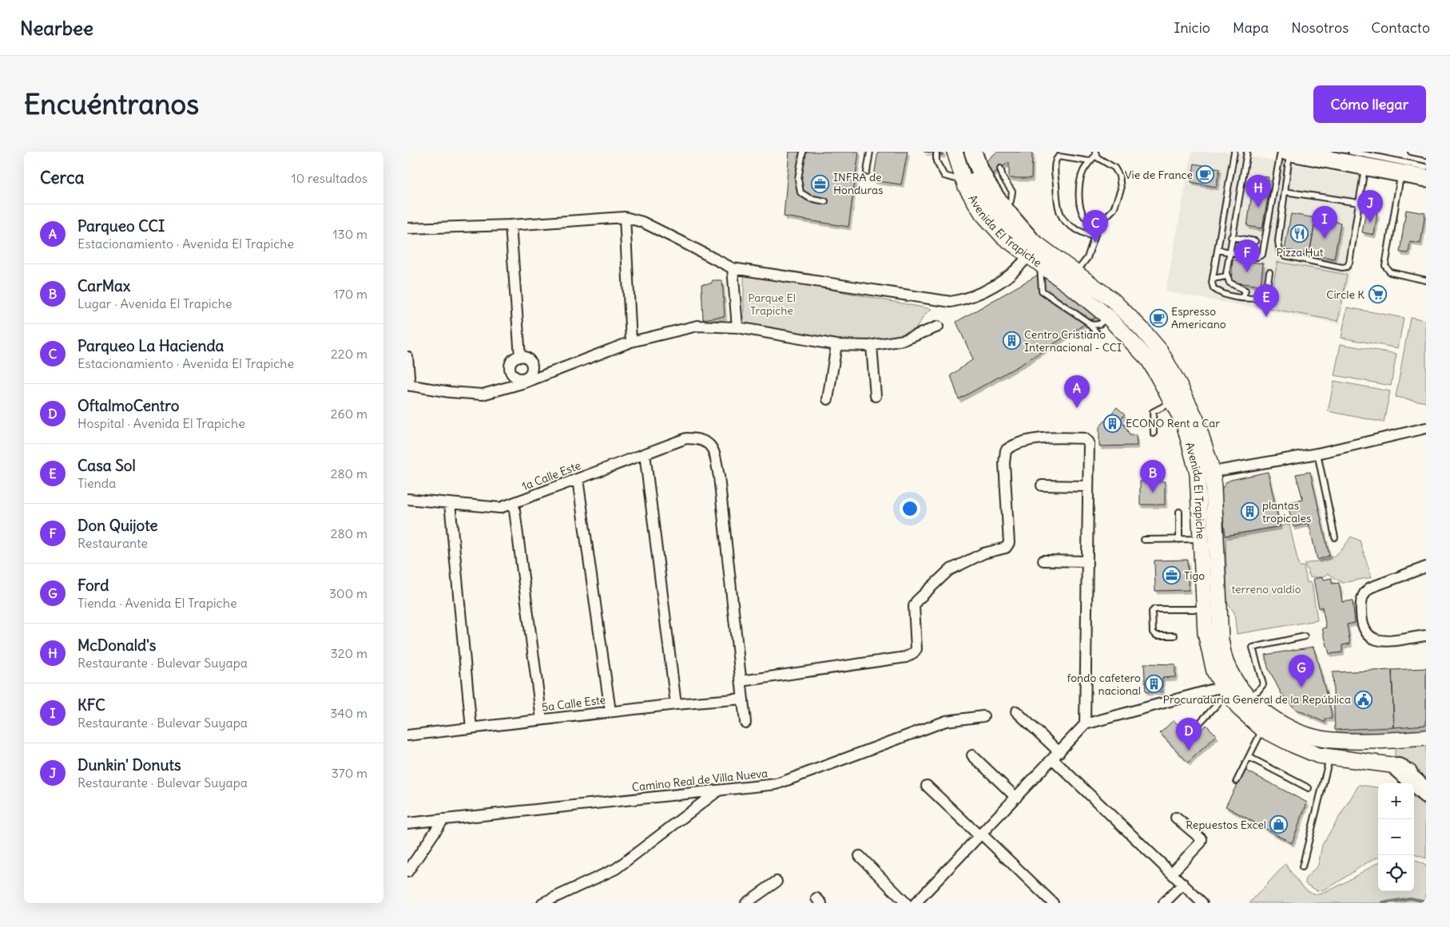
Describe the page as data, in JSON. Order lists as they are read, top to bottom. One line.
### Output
{"streets":{"main road":["Avenida El Trapiche"],"street":["1a Calle Este","5a Calle Este","Camino Real de Villa Nueva"]},"parks":["Parque El Trapiche","terreno valdío"],"places":{"cafe":["Vie de France","Espresso Americano"],"office":["INFRA de Honduras","Tigo"],"restaurant":["Pizza Hut"],"supermarket":["Circle K"],"building":["Centro Cristiano Internacional - CCI","ECONO Rent a Car","plantas tropicales","fondo cafetero nacional"],"public building":["Procuraduría General de la República"],"shop":["Repuestos Excel"]},"page":{"header":"Nearbee","nav":["Inicio","Mapa","Nosotros","Contacto"],"buttons":"Cómo llegar","title":"Encuéntranos","heading":["Cerca","10 resultados"],"pins":["H","J","I","C","F","E","A","B","G","D"],"list":[{"mark":"A","name":"Parqueo CCI","note":"Estacionamiento · Avenida El Trapiche","value":"130 m"},{"mark":"B","name":"CarMax","note":"Lugar · Avenida El Trapiche","value":"170 m"},{"mark":"C","name":"Parqueo La Hacienda","note":"Estacionamiento · Avenida El Trapiche","value":"220 m"},{"mark":"D","name":"OftalmoCentro","note":"Hospital · Avenida El Trapiche","value":"260 m"},{"mark":"E","name":"Casa Sol","note":"Tienda","value":"280 m"},{"mark":"F","name":"Don Quijote","note":"Restaurante","value":"280 m"},{"mark":"G","name":"Ford","note":"Tienda · Avenida El Trapiche","value":"300 m"},{"mark":"H","name":"McDonald's","note":"Restaurante · Bulevar Suyapa","value":"320 m"},{"mark":"I","name":"KFC","note":"Restaurante · Bulevar Suyapa","value":"340 m"},{"mark":"J","name":"Dunkin' Donuts","note":"Restaurante · Bulevar Suyapa","value":"370 m"}],"map_buttons":["+","−"]}}
